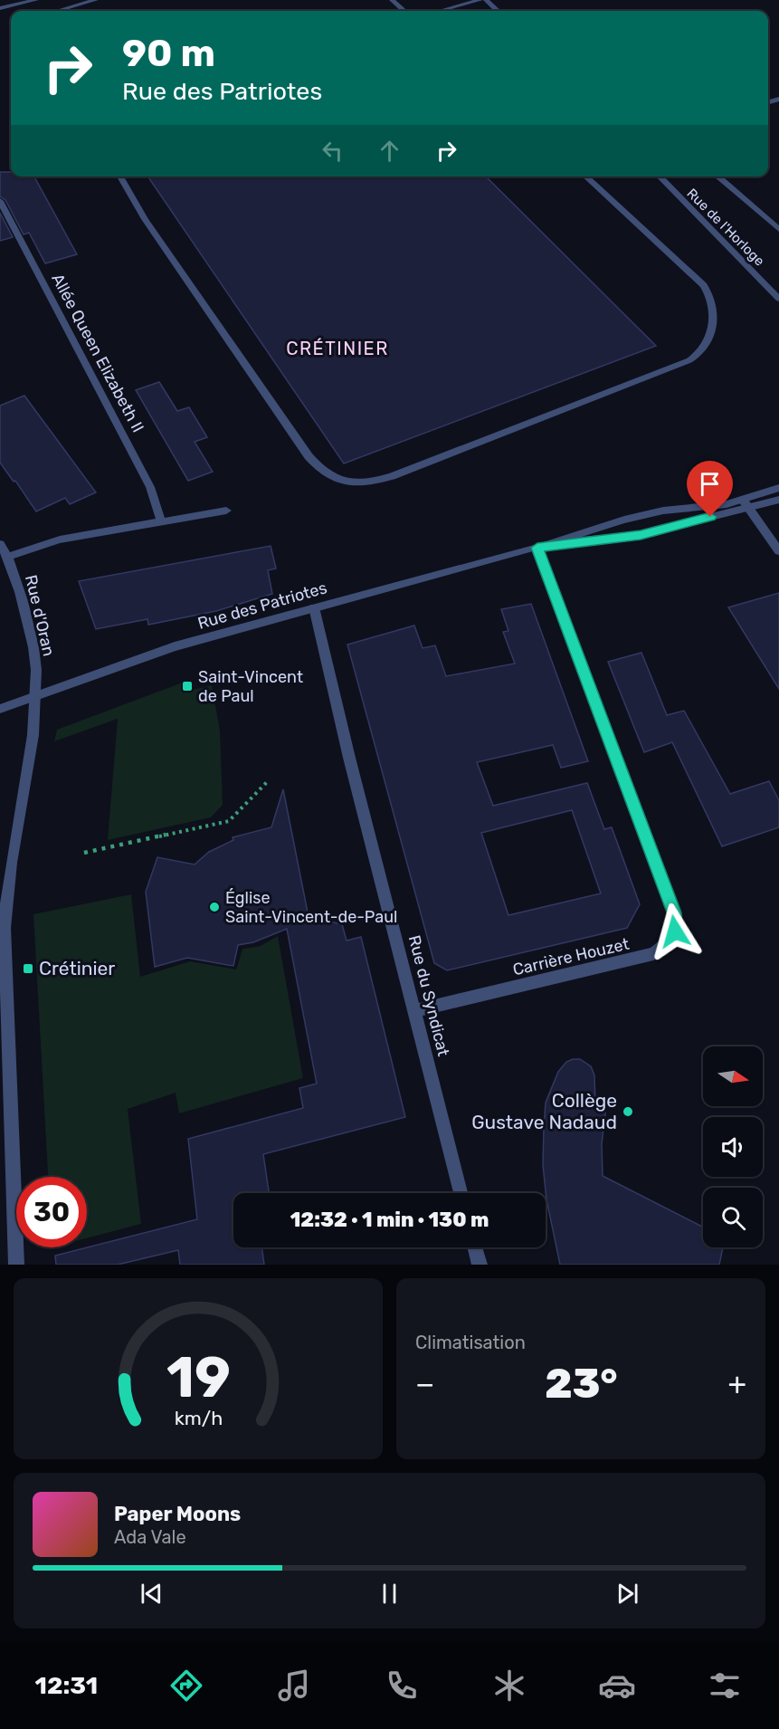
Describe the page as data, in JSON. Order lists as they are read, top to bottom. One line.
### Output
{"streets":{"street":["Rue de l'Horloge","Allée Queen Elizabeth II","Rue des Patriotes","Rue d'Oran","Carrière Houzet","Rue du Syndicat"]},"crossings":[["Rue des Patriotes","Rue d'Oran"],["Rue des Patriotes","Carrière Houzet"],["Rue des Patriotes","Rue du Syndicat"],["Carrière Houzet","Rue du Syndicat"]],"districts":["CRÉTINIER"],"places":{"transit":["Saint-Vincent de Paul","Crétinier"],"other":["Église Saint-Vincent-de-Paul","Collège Gustave Nadaud"]},"north":"right","page":{"turn":["90 m","Rue des Patriotes"],"limit":"30","trip":"12:32 · 1 min · 130 m","tile":"Climatisation","heat":["−","23°","+"],"song":["Paper Moons","Ada Vale"],"tabs":"12:31","gauge":["19","km/h"]}}
